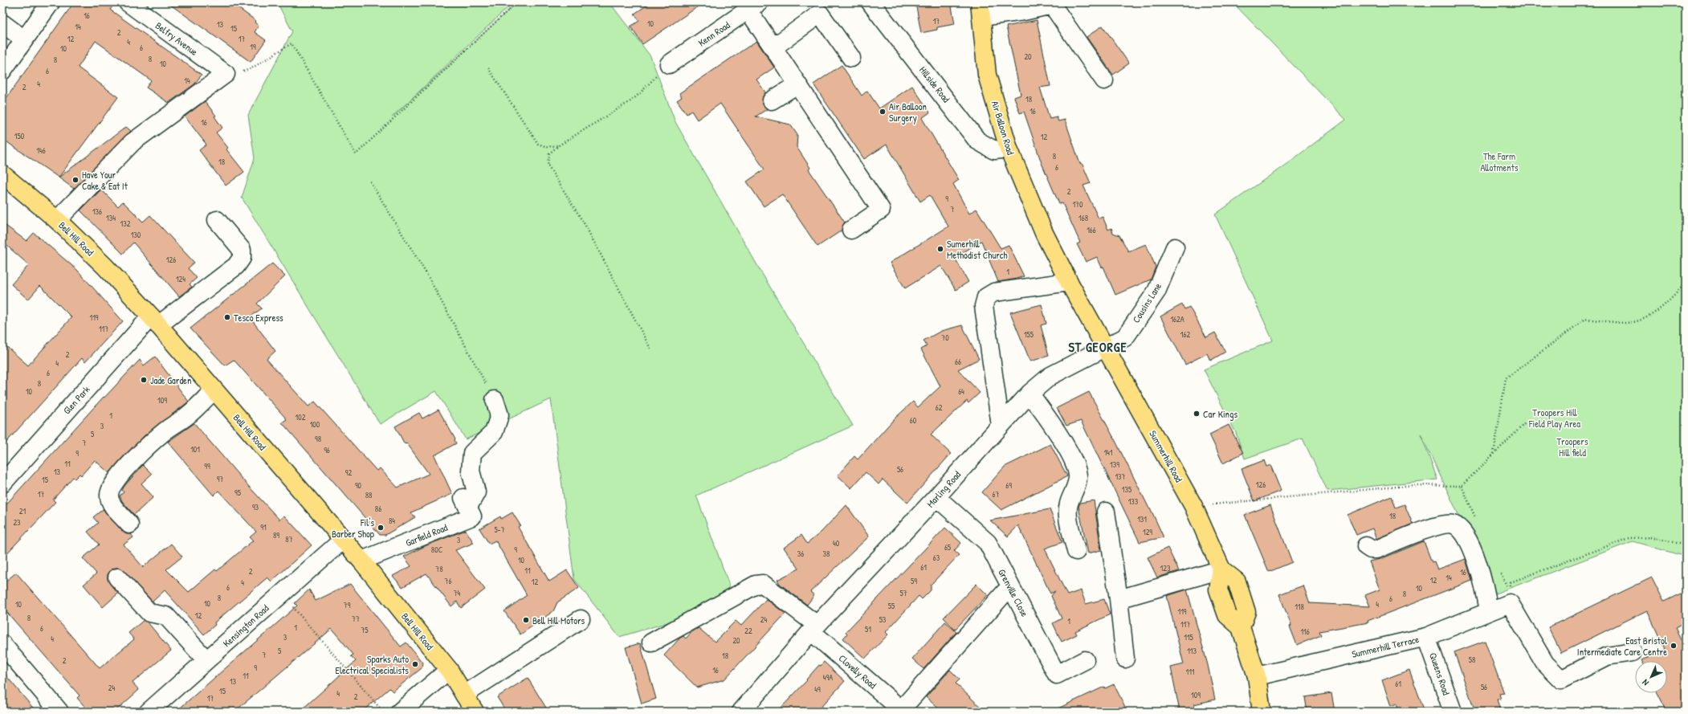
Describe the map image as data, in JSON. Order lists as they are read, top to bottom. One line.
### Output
{"streets":{"main road":["Air Balloon Road","Bell Hill Road","Summerhill Road"],"street":["Kenn Road","Belfry Avenue","Hillside Road","Cousins Lane","Glen Park","Marling Road","Garfield Road","Grenville Close","Kensington Road","Summerhill Terrace","Clovelly Road","Queens Road"]},"crossings":[["Hillside Road","Air Balloon Road"],["Air Balloon Road","Summerhill Road"],["Bell Hill Road","Glen Park"],["Bell Hill Road","Garfield Road"],["Bell Hill Road","Kensington Road"],["Cousins Lane","Summerhill Road"],["Summerhill Road","Summerhill Terrace"],["Marling Road","Grenville Close"],["Marling Road","Clovelly Road"],["Summerhill Terrace","Queens Road"]],"districts":["ST GEORGE"],"parks":["The Farm Allotments","Troopers Hill Field Play Area","Troopers Hill field"],"places":["Air Balloon Surgery","Have Your Cake & Eat It","Sumerhill Methodist Church","Tesco Express","Jade Garden","Car Kings","Fil's Barber Shop","Bell Hill Motors","East Bristol Intermediate Care Centre","Sparks Auto Electrical Specialists"],"house_numbers":["16","17","10","13","14","15","2","12","17","4","19","6","10","20","8","8","10","6","14","4","2","18","16","16","150","12","146","8","18","6","2","9","170","7","136","134","168","132","166","130","126","1","124","119","162A","117","155","162","70","2","66","4","6","8","10","64","109","62","1","102","60","100","3","5","98","7","101","96","141","9","11","139","99","56","13","92","137","97","15","126","90","69","135","95","17","67","88","133","93","86","21","18","131","84","23","91","5-7","129","89","87","3","40","65","80C","9","36","38","63","10","61","123","78","11","2","16","14","12","76","59","12","4","6","10","74","57","8","8","6","10","10","4","79","55","118","119","12","8","77","24","53","1","117","1","6","51","75","22","116","3","115","4","20","5","113","7","18","58","2","9","16","111","11","49A","13","61","56","24","49","15","4","109","2","17"],"north":"bottom left"}
